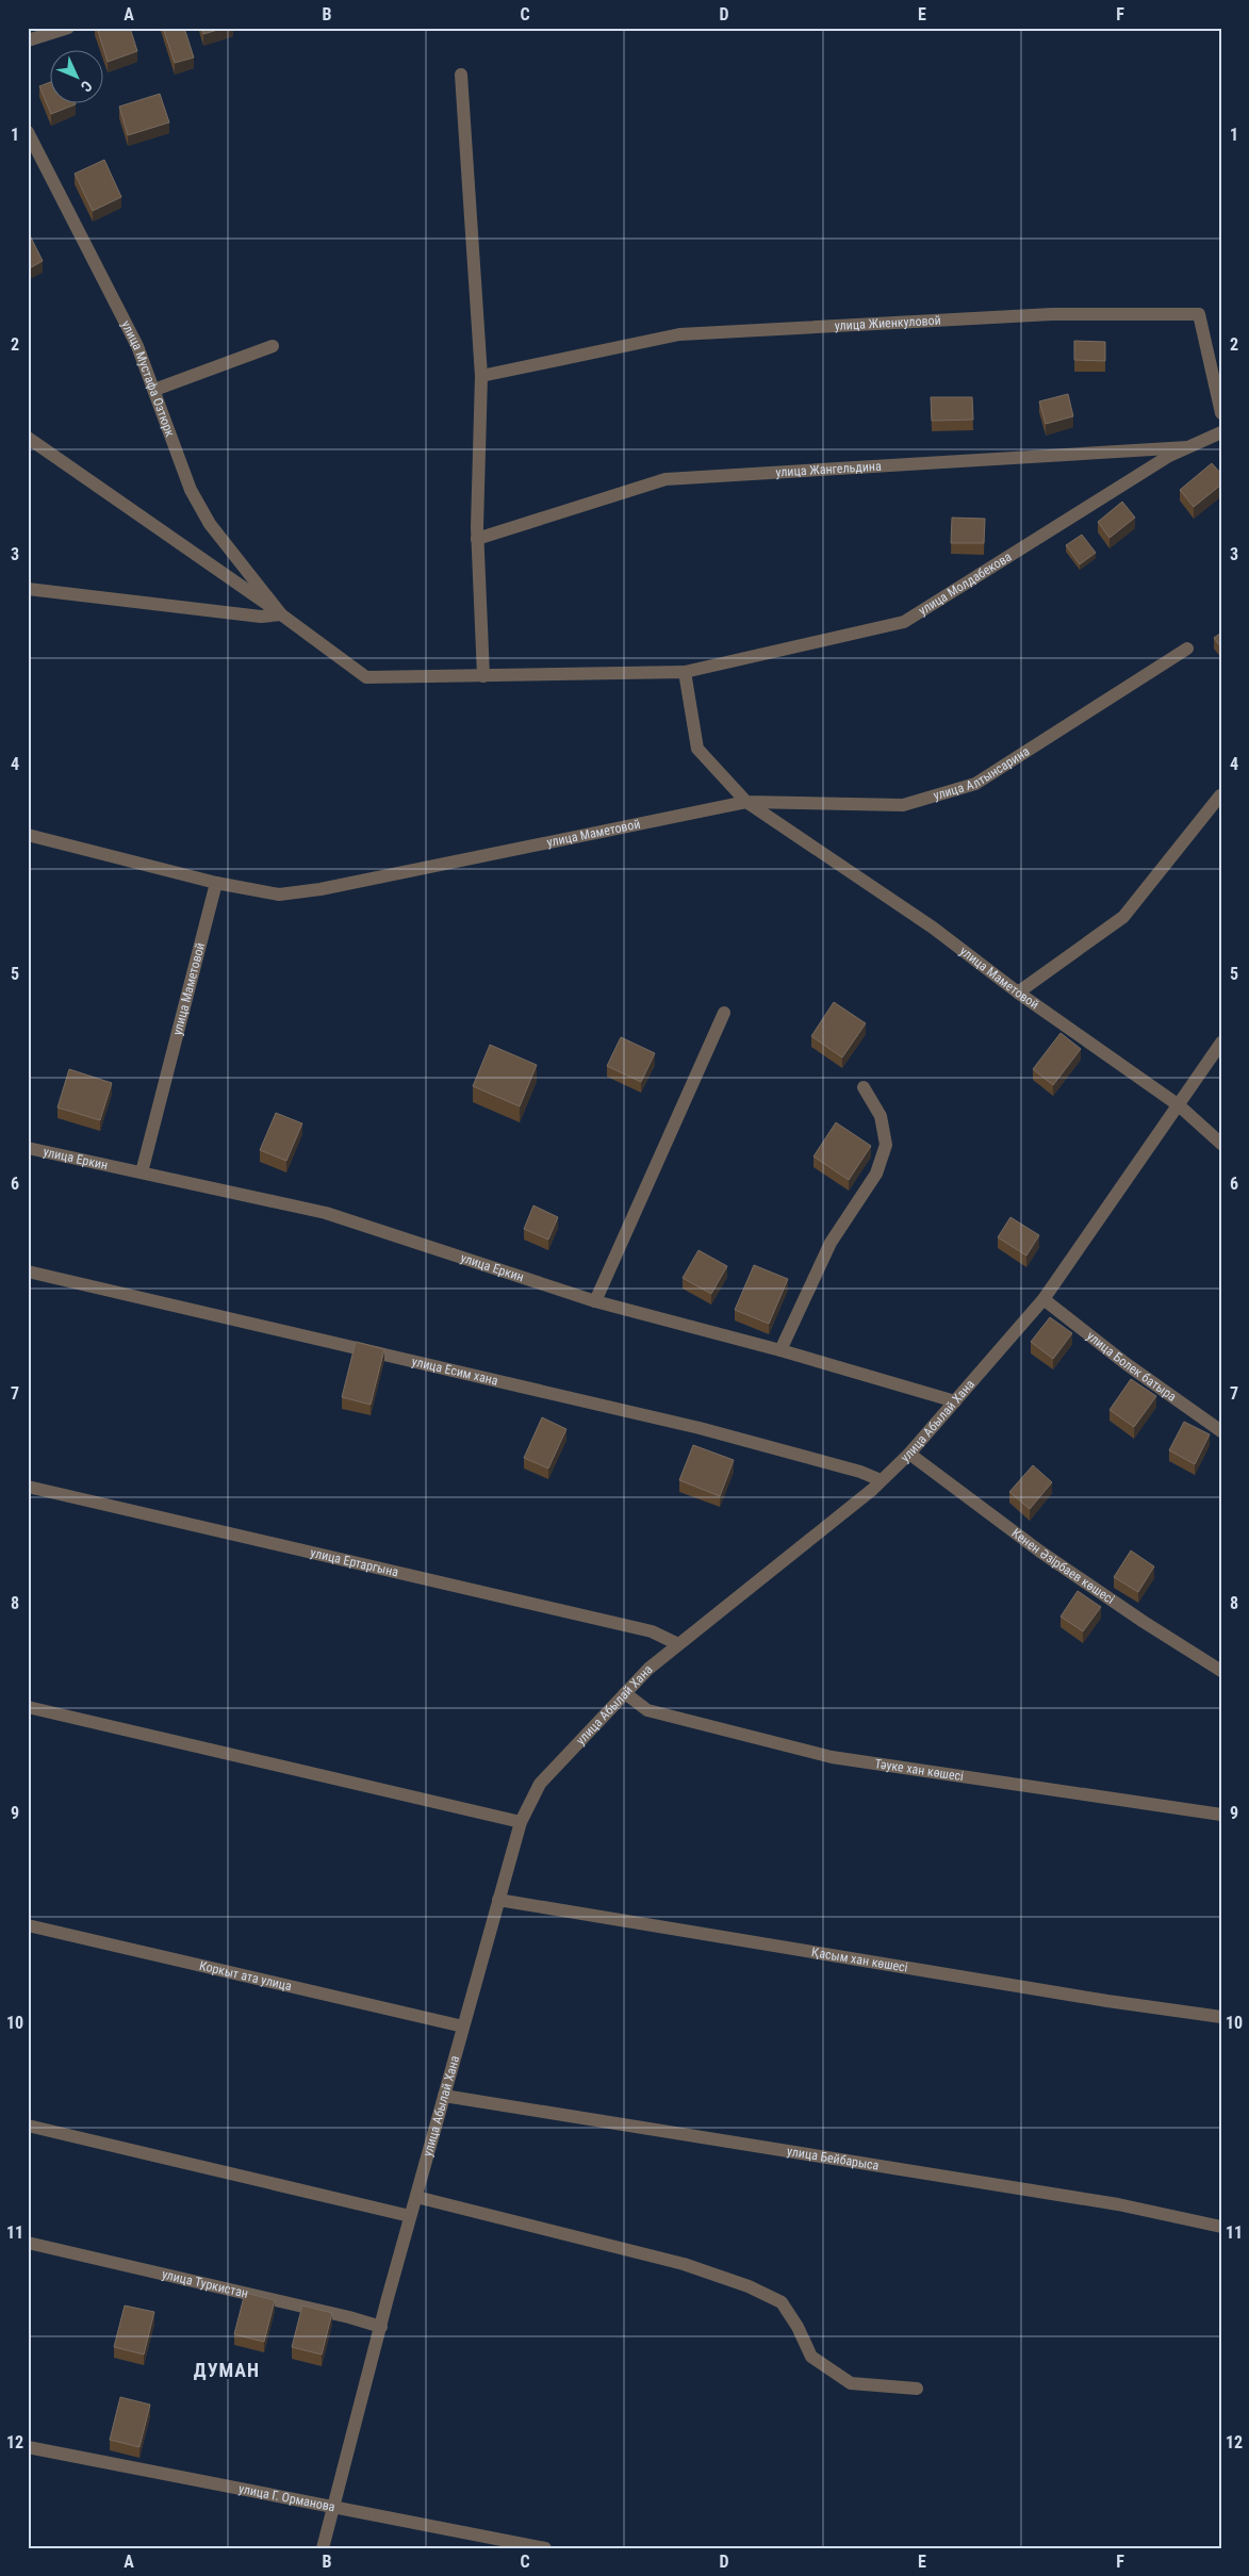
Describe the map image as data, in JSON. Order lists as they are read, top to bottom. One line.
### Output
{"streets":{"street":["улица Жиенкуловой","улица Мустафа Озтюрк","улица Жангельдина","улица Молдабекова","улица Алтынсарина","улица Маметовой","улица Еркин","улица Болек батыра","улица Есим хана","улица Абылай Хана","улица Ертаргына","Кенен Әзірбаев көшесі","Тәуке хан көшесі","Қасым хан көшесі","Коркыт ата улица","улица Бейбарыса","улица Туркистан","улица Г. Орманова"]},"crossings":[["улица Мустафа Озтюрк","улица Молдабекова"],["улица Жангельдина","улица Молдабекова"],["улица Алтынсарина","улица Маметовой"],["улица Маметовой","улица Еркин"],["улица Маметовой","улица Абылай Хана"],["улица Еркин","улица Абылай Хана"],["улица Болек батыра","улица Абылай Хана"],["улица Есим хана","улица Абылай Хана"],["улица Абылай Хана","улица Ертаргына"],["улица Абылай Хана","Кенен Әзірбаев көшесі"],["улица Абылай Хана","Тәуке хан көшесі"],["улица Абылай Хана","Қасым хан көшесі"],["улица Абылай Хана","Коркыт ата улица"],["улица Абылай Хана","улица Бейбарыса"],["улица Абылай Хана","улица Туркистан"],["улица Абылай Хана","улица Г. Орманова"]],"districts":["ДУМАН"],"north":"bottom right","grid":{"columns":["A","B","C","D","E","F"],"rows":["1","2","3","4","5","6","7","8","9","10","11","12"]}}
